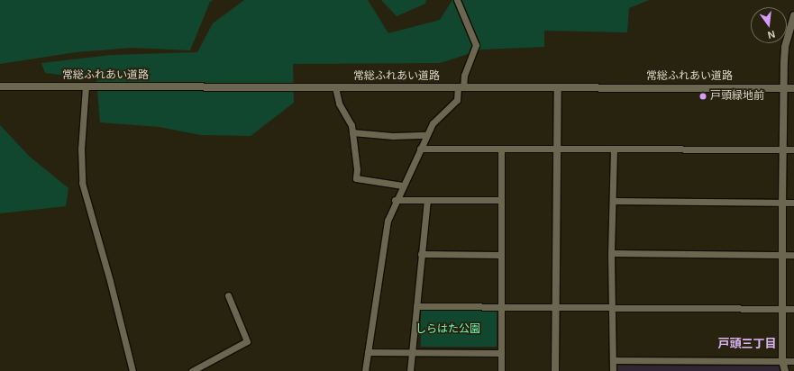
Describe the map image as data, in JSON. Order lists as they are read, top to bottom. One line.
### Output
{"streets":{"street":["常総ふれあい道路"]},"districts":["戸頭三丁目"],"parks":["しらはた公園"],"places":["戸頭緑地前"],"north":"bottom"}
